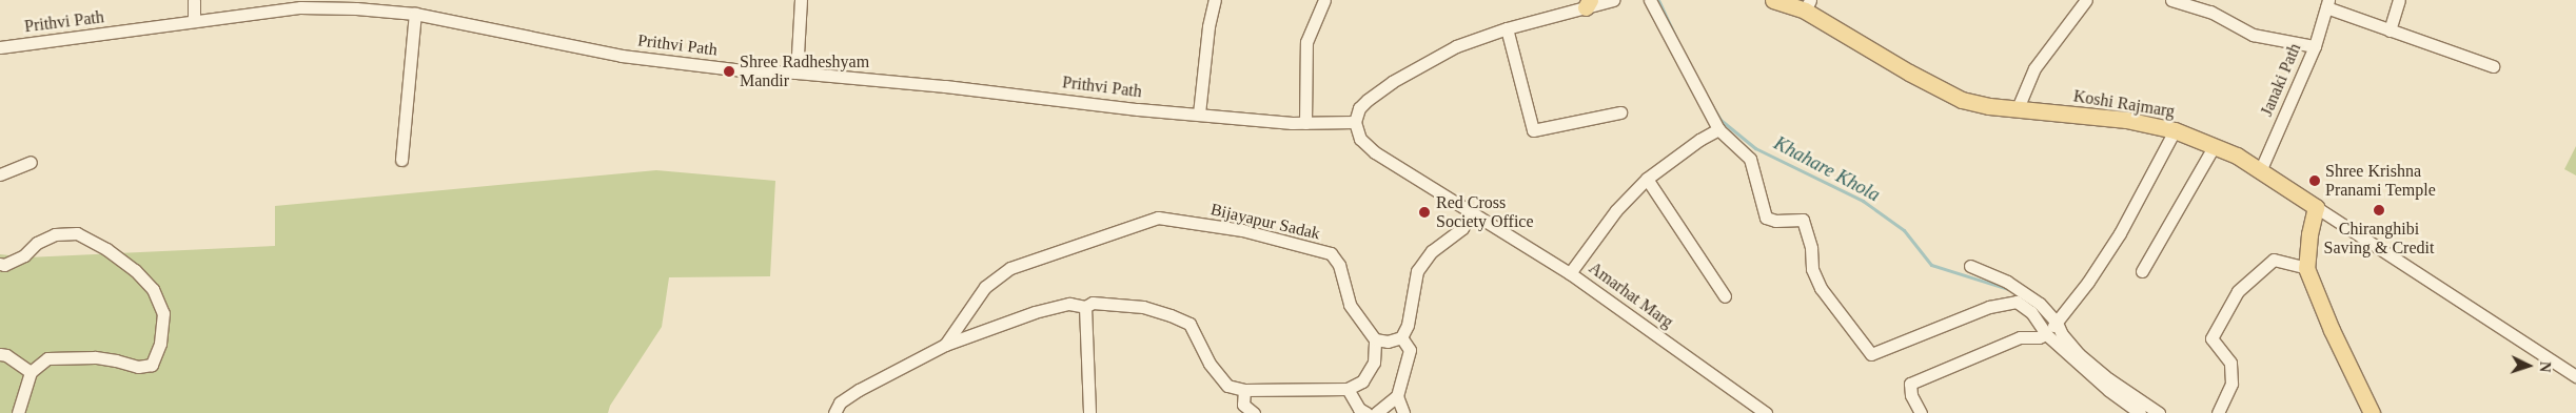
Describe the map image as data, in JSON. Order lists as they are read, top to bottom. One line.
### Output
{"streets":{"main road":["Koshi Rajmarg"],"street":["Prithvi Path","Janaki Path","Bijayapur Sadak","Amarhat Marg"]},"crossings":[["Janaki Path","Koshi Rajmarg"]],"water":["Khahare Khola"],"places":["Shree Radheshyam Mandir","Shree Krishna Pranami Temple","Chiranghibi Saving & Credit","Red Cross Society Office"],"north":"right"}
